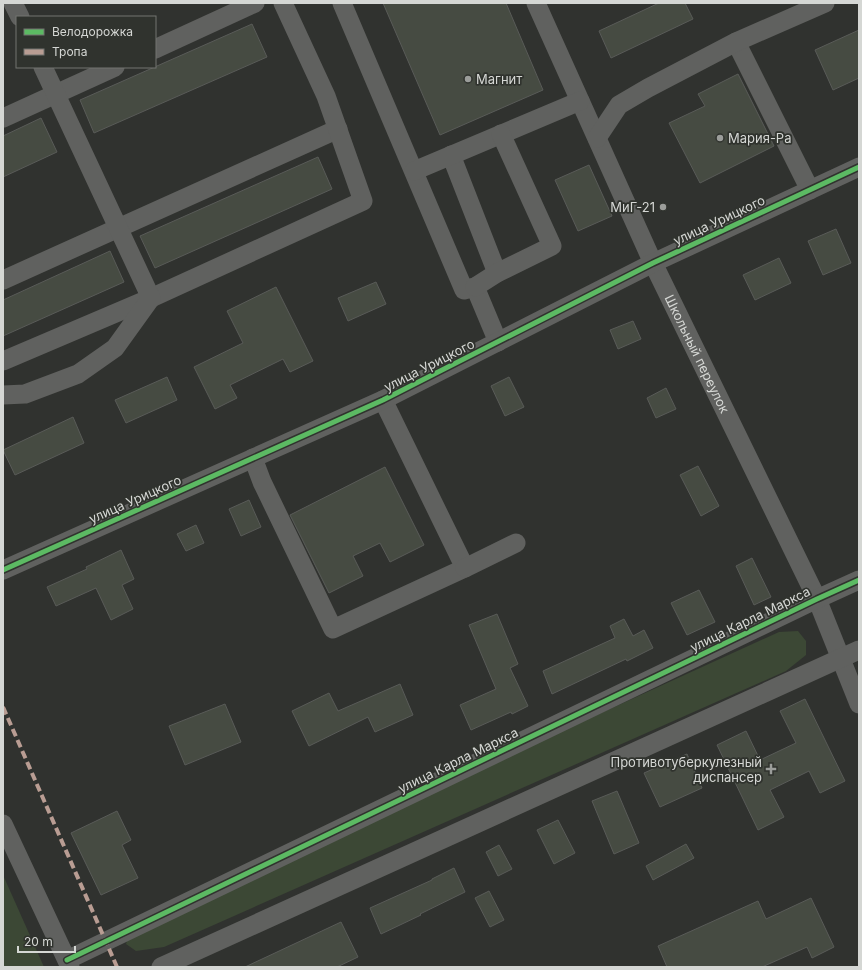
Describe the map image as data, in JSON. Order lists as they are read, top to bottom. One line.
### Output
{"streets":{"street":["улица Урицкого","Школьный переулок","улица Карла Маркса"]},"crossings":[["улица Урицкого","Школьный переулок"],["Школьный переулок","улица Карла Маркса"]],"places":{"other":["Магнит","Мария-Ра","МиГ-21"],"health":["Противотуберкулезный диспансер"]},"legend":["Велодорожка","Тропа"],"scale_bar":"20 m"}
